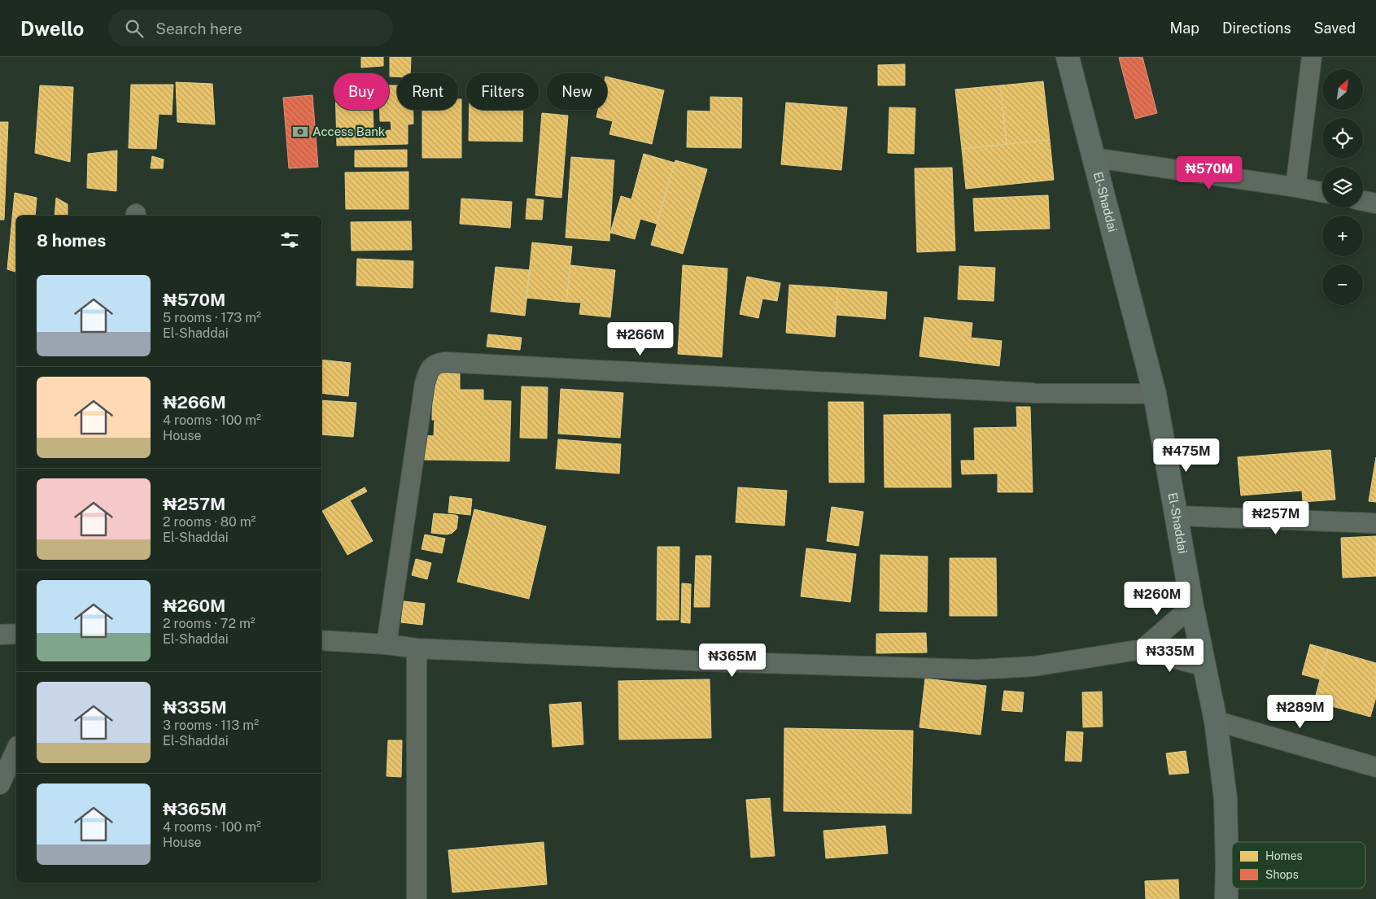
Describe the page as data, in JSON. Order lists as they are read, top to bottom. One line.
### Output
{"streets":{"street":["El-Shaddai"]},"places":{"bank":["Access Bank"]},"legend":["Homes","Shops"],"north":"top right","page":{"header":"Dwello","search":"Search here","nav":["Map","Directions","Saved"],"map_buttons":["+","−"],"chip":["Buy","Rent","Filters","New"],"price":["₦570M","₦266M","₦475M","₦257M","₦260M","₦335M","₦365M","₦289M"],"heading":"8 homes","list":[{"name":"₦570M","note":"5 rooms · 173 m² · El-Shaddai"},{"name":"₦266M","note":"4 rooms · 100 m² · House"},{"name":"₦257M","note":"2 rooms · 80 m² · El-Shaddai"},{"name":"₦260M","note":"2 rooms · 72 m² · El-Shaddai"},{"name":"₦335M","note":"3 rooms · 113 m² · El-Shaddai"},{"name":"₦365M","note":"4 rooms · 100 m² · House"}]}}
